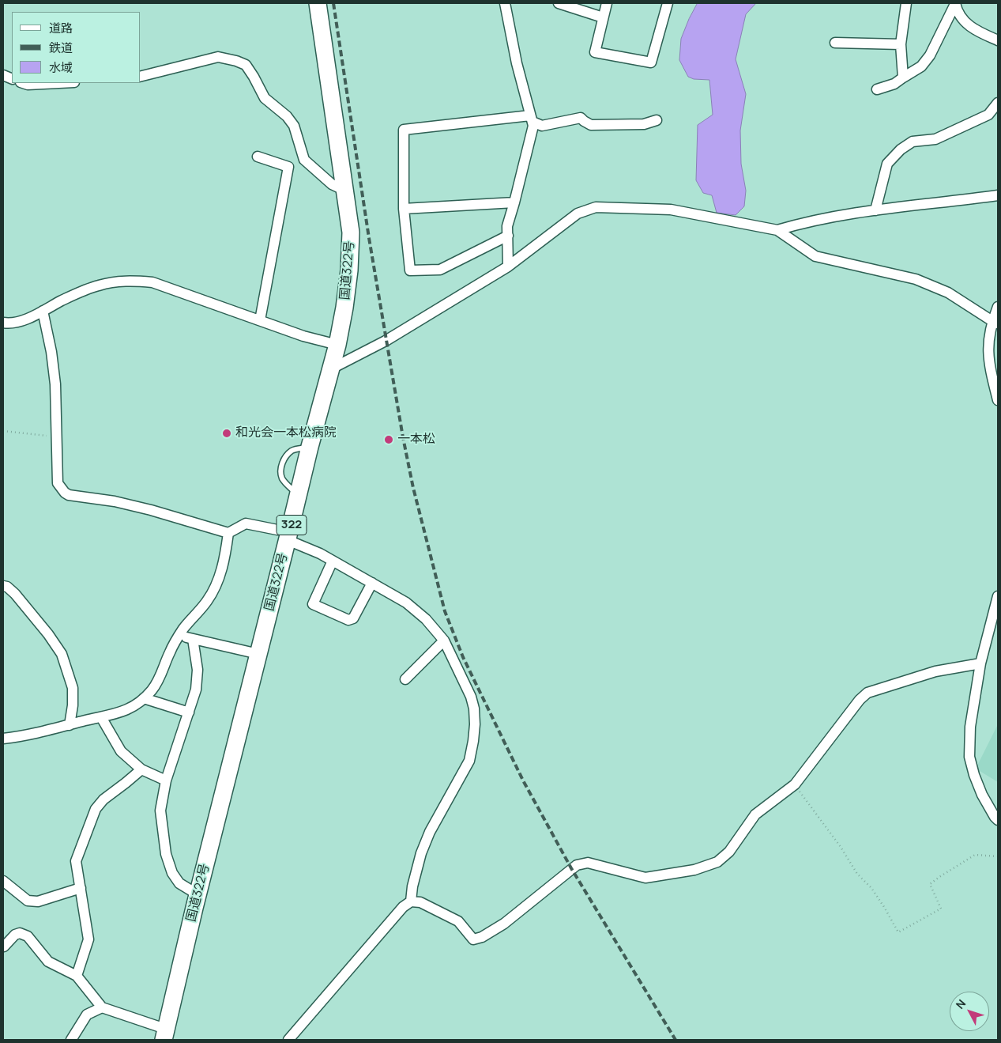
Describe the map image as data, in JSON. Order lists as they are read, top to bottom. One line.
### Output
{"streets":{"highway":["国道322号","322"]},"places":["和光会一本松病院","一本松"],"legend":["道路","鉄道","水域"],"north":"top left"}
